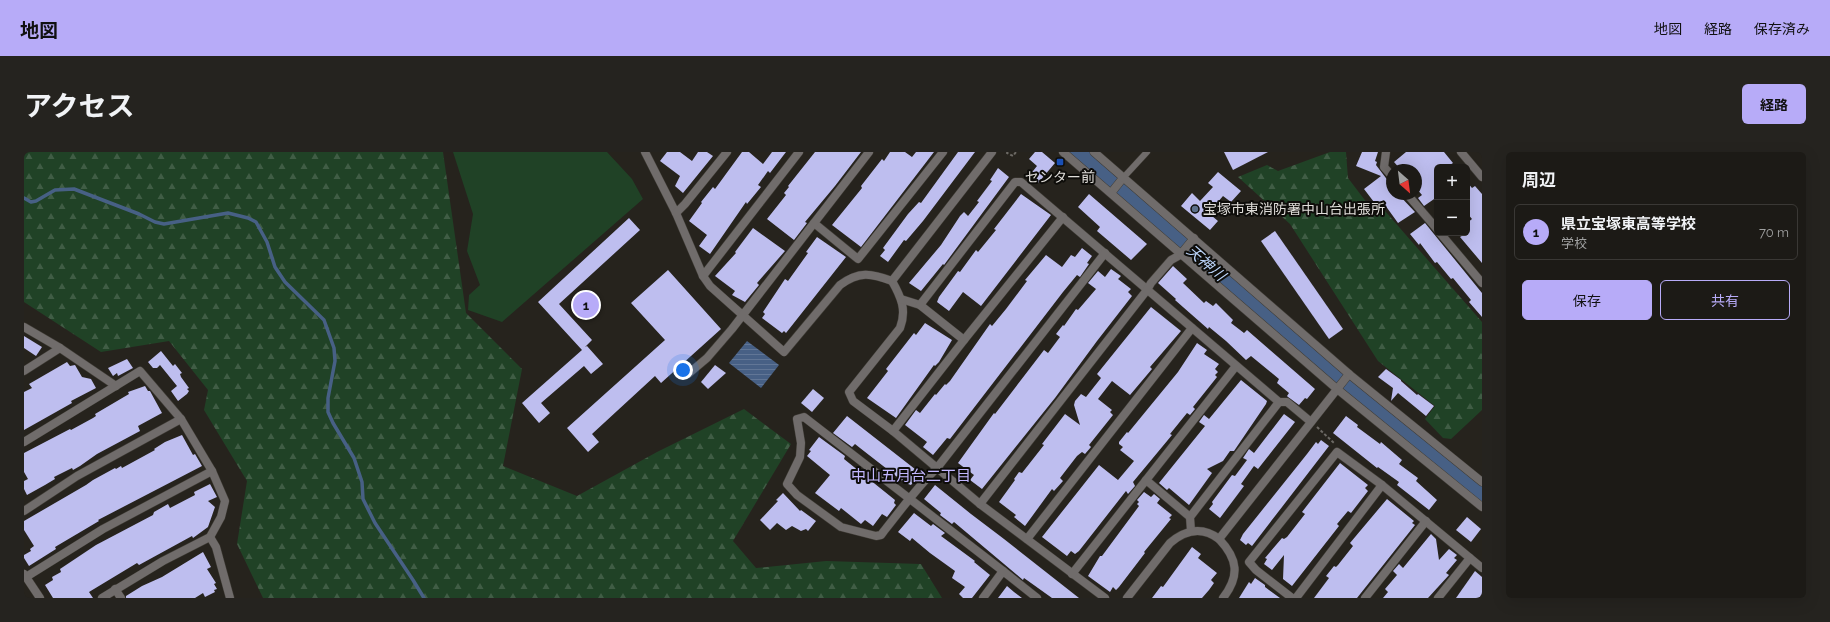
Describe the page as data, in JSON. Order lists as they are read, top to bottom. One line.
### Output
{"districts":["中山五月台二丁目"],"water":["天神川"],"places":{"transit":["センター前"],"other":["宝塚市東消防署中山台出張所"]},"north":"bottom right","page":{"header":"地図","nav":["地図","経路","保存済み"],"title":"アクセス","buttons":["経路",["保存","共有"]],"heading":"周辺","map_buttons":["+","−"],"list":[{"mark":"1","name":"県立宝塚東高等学校","note":"学校","value":"70 m"}],"pins":"1"}}
